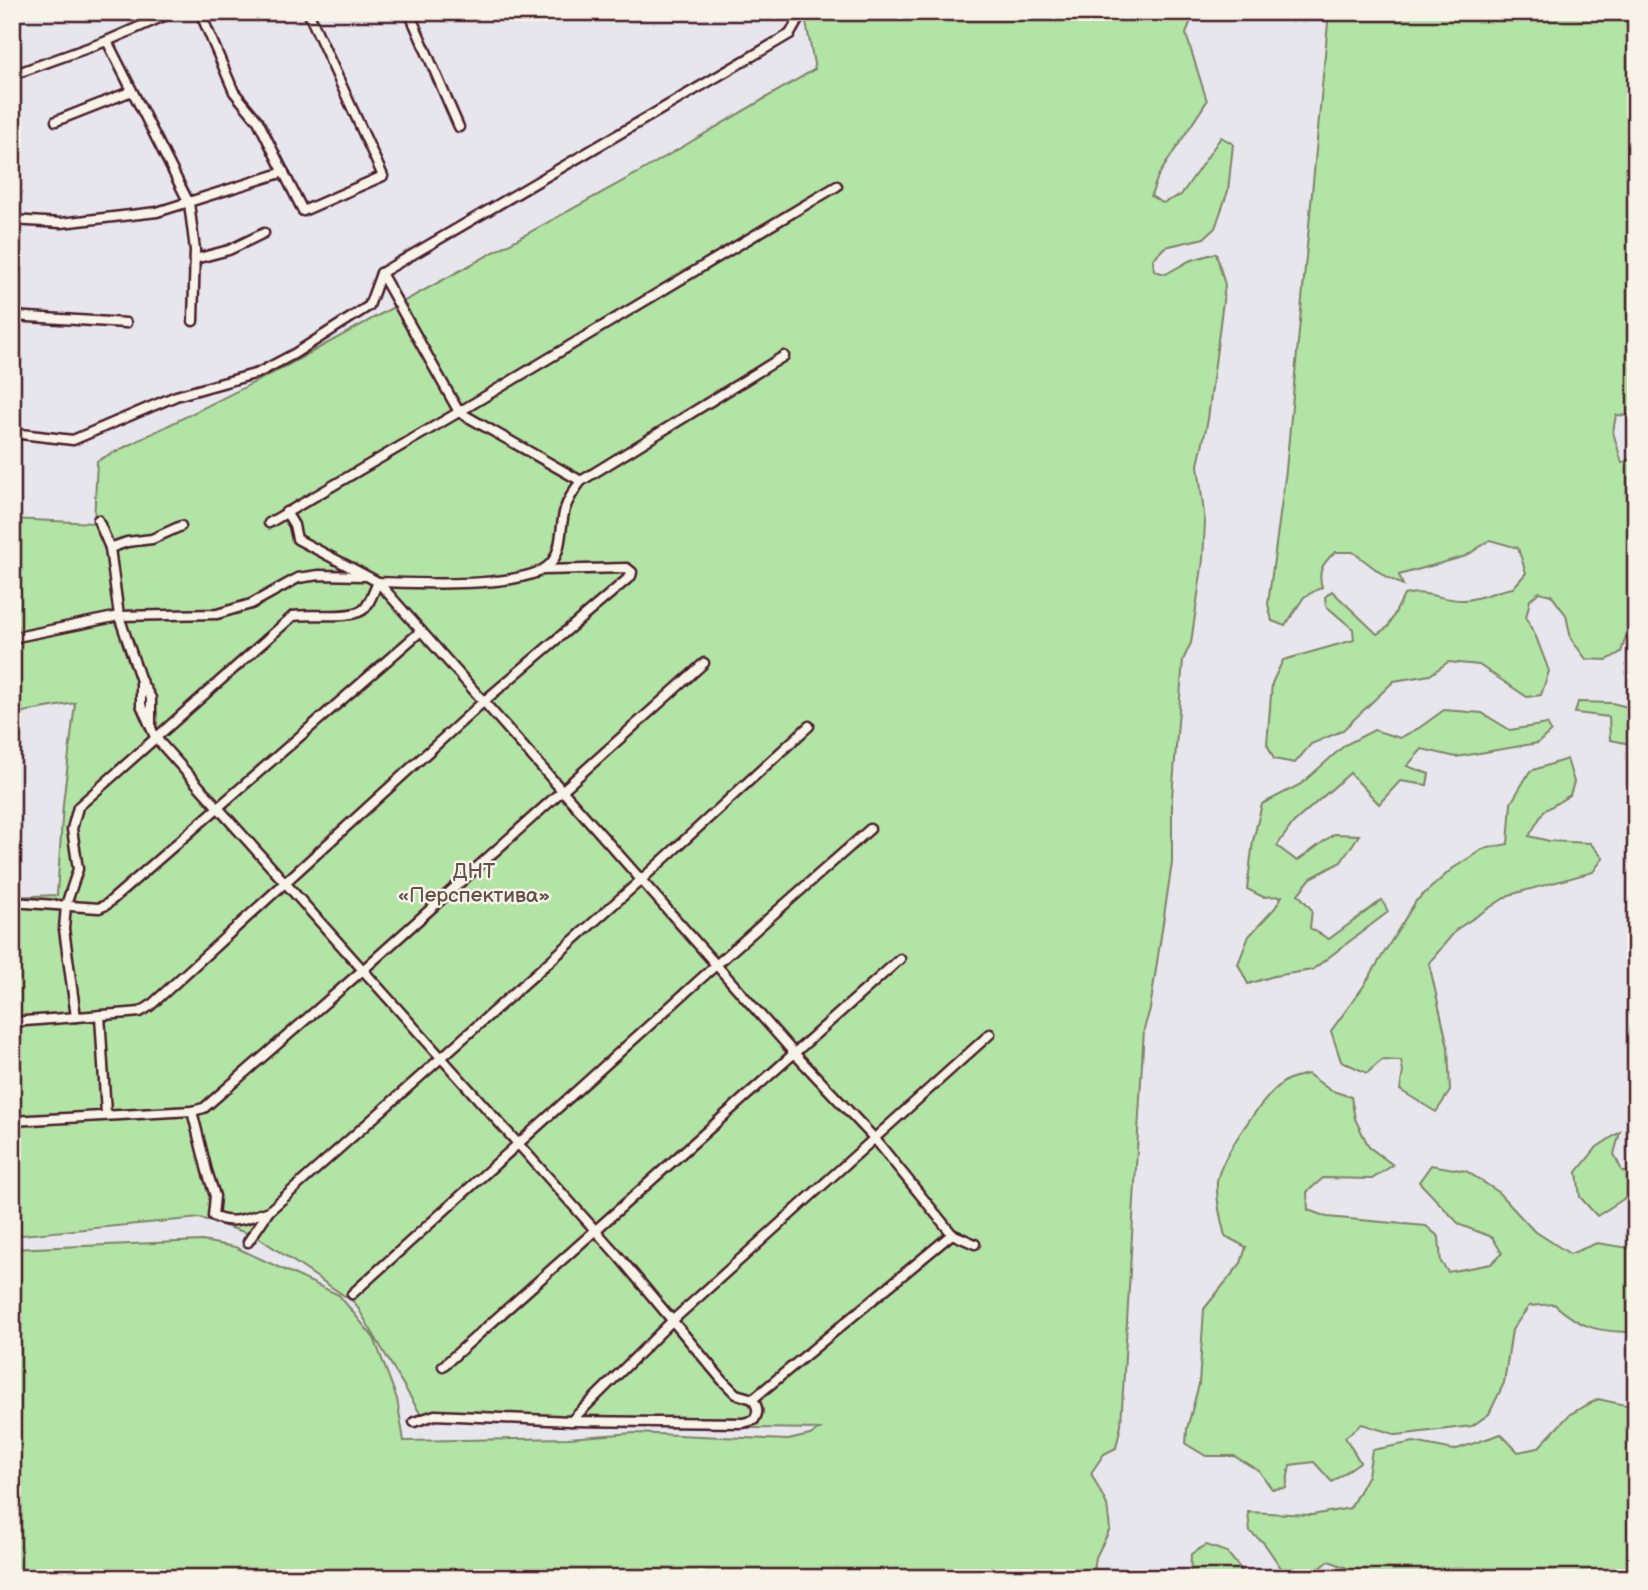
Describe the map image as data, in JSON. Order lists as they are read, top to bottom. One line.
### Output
{"parks":["ДНТ «Перспектива»"]}
